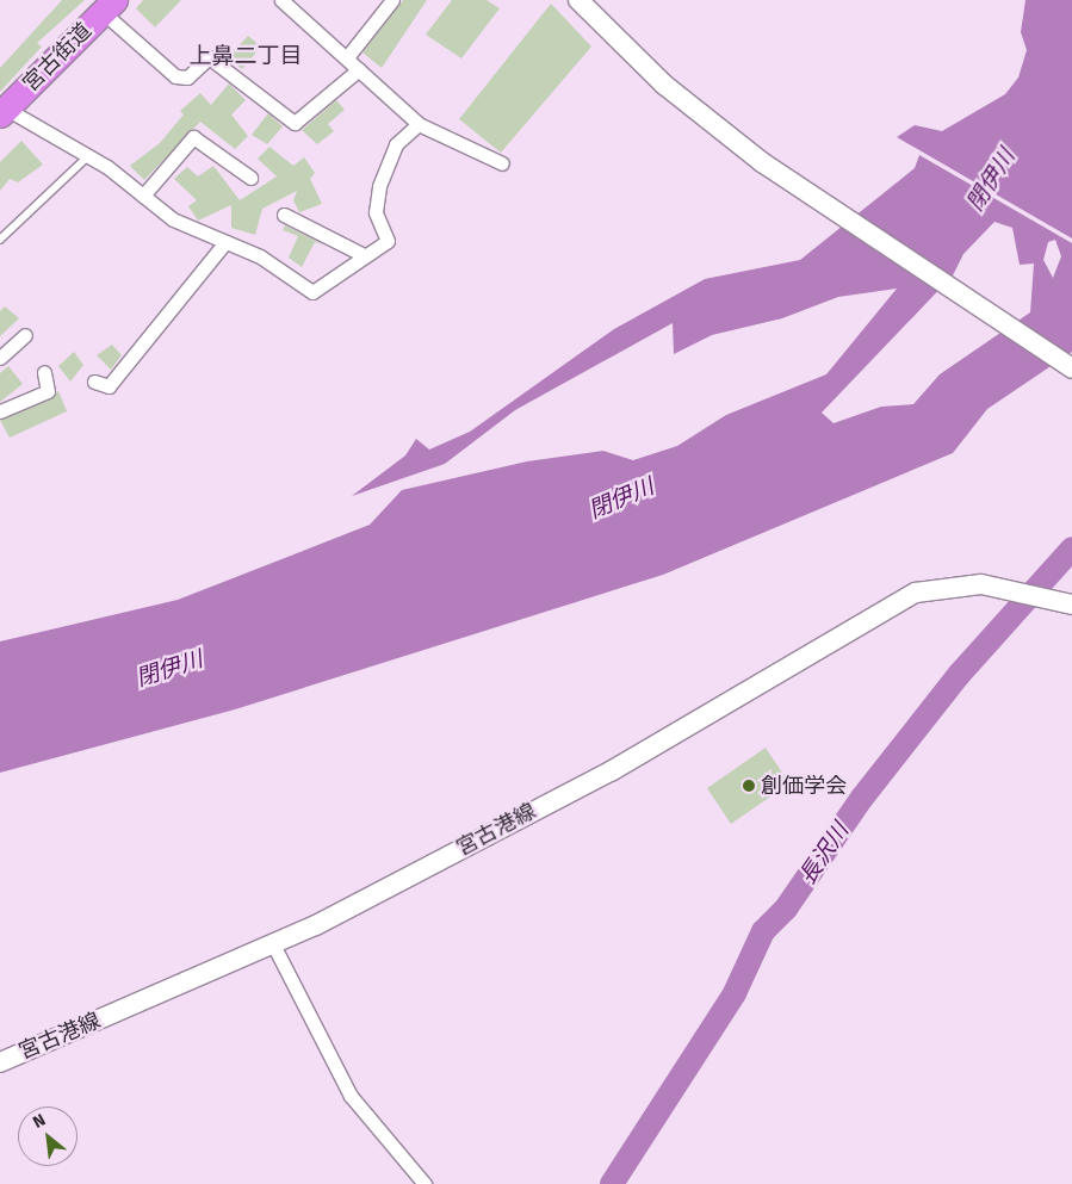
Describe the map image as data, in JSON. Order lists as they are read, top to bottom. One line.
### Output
{"streets":{"highway":["宮古街道"],"main road":["宮古港線"]},"districts":["上鼻二丁目"],"water":["閉伊川","長沢川"],"places":["創価学会"],"north":"top left"}
